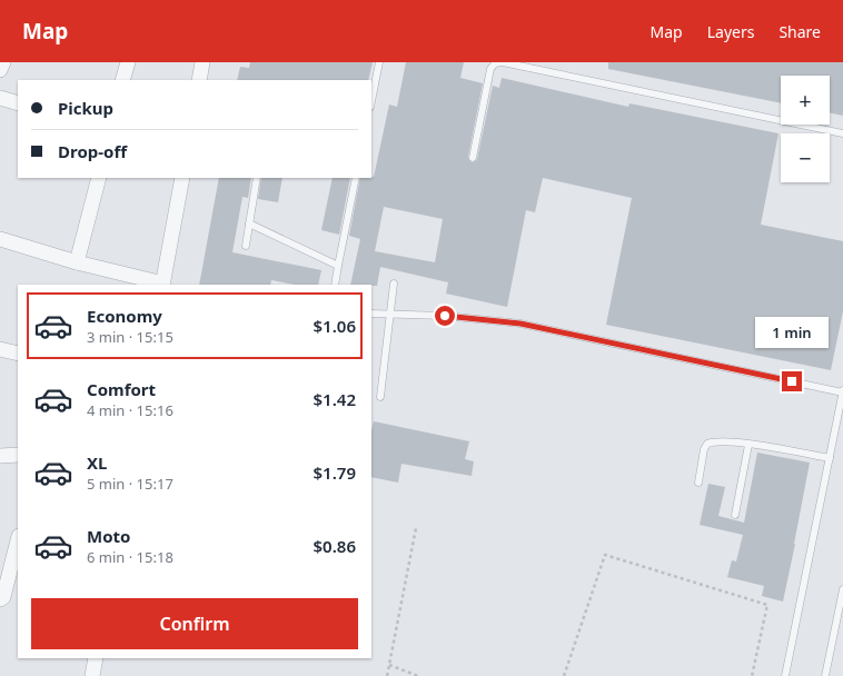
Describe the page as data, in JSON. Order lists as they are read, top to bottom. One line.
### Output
{"page":{"header":"Map","nav":["Map","Layers","Share"],"map_buttons":["+","−"],"banner":["Pickup","Drop-off"],"list":[{"name":"Economy","note":"3 min · 15:15","value":"$1.06"},{"name":"Comfort","note":"4 min · 15:16","value":"$1.42"},{"name":"XL","note":"5 min · 15:17","value":"$1.79"},{"name":"Moto","note":"6 min · 15:18","value":"$0.86"}],"bubble":"1 min","buttons":"Confirm"}}
